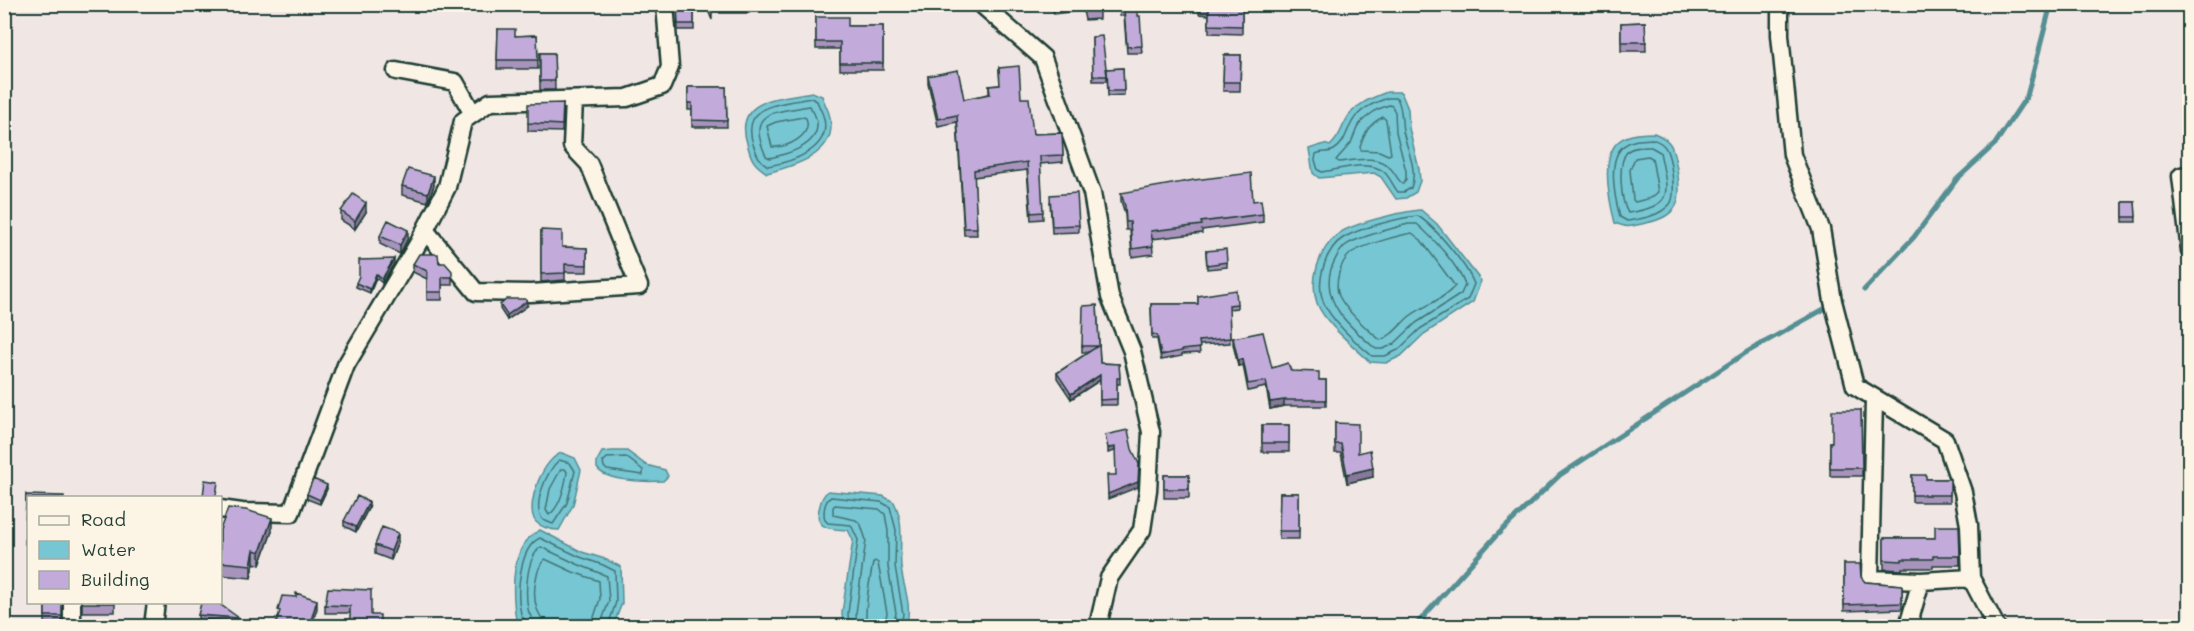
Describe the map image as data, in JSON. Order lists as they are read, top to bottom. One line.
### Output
{"legend":["Road","Water","Building"]}
